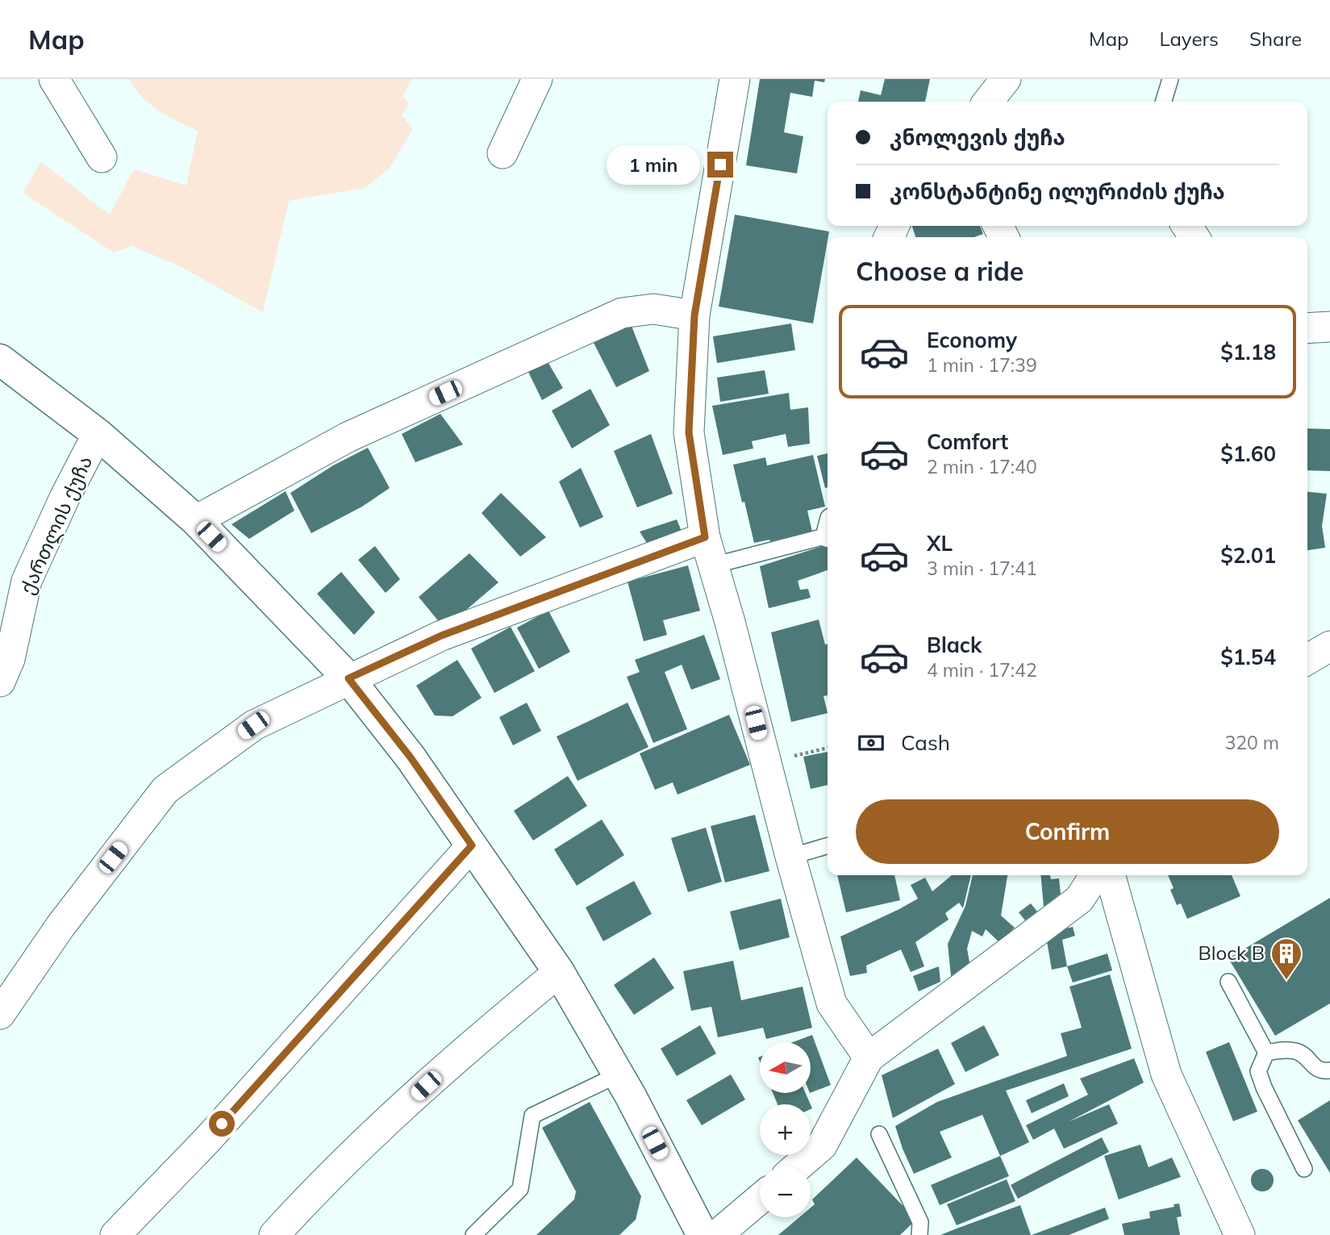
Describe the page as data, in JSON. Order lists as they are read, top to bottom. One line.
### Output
{"streets":{"street":["ქართლის ქუჩა"]},"places":{"building":["Block B"]},"north":"left","page":{"header":"Map","nav":["Map","Layers","Share"],"banner":["კნოლევის ქუჩა","კონსტანტინე ილურიძის ქუჩა"],"bubble":"1 min","heading":"Choose a ride","list":[{"name":"Economy","note":"1 min · 17:39","value":"$1.18"},{"name":"Comfort","note":"2 min · 17:40","value":"$1.60"},{"name":"XL","note":"3 min · 17:41","value":"$2.01"},{"name":"Black","note":"4 min · 17:42","value":"$1.54"}],"pay":["Cash","320 m"],"buttons":"Confirm","map_buttons":["+","−"]}}
